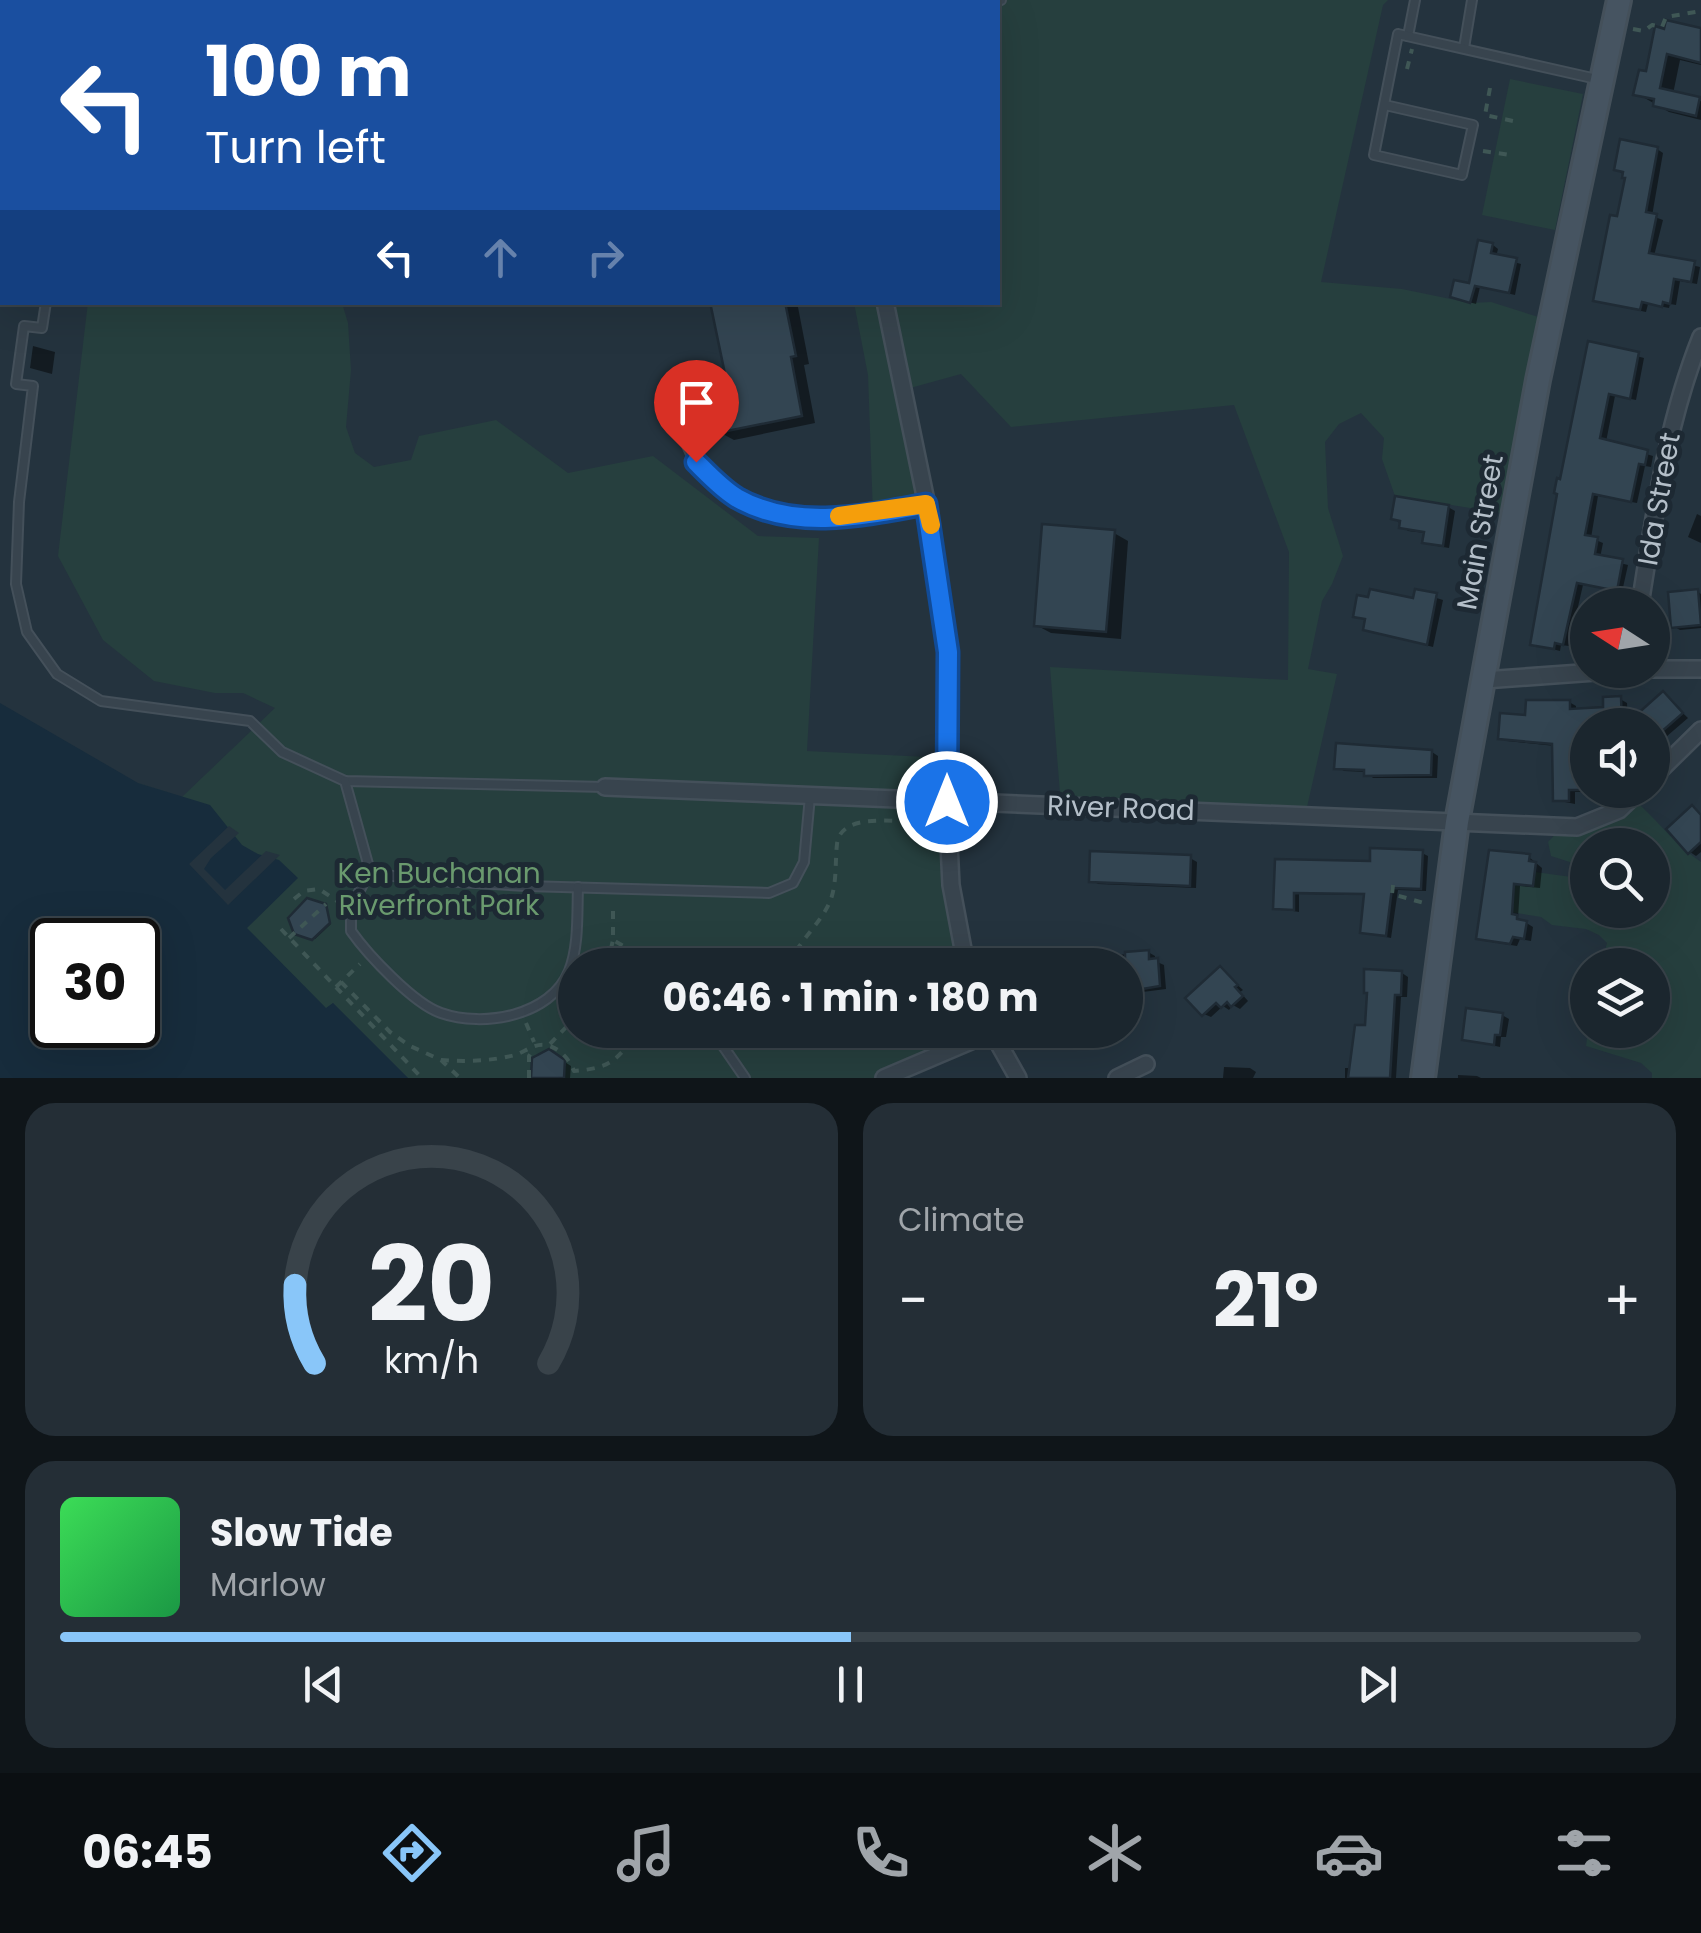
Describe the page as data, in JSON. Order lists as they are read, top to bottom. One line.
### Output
{"streets":{"main road":["Main Street"],"street":["Ida Street","River Road"]},"crossings":[["Main Street","River Road"]],"parks":["Ken Buchanan Riverfront Park"],"north":"left","page":{"turn":["100 m","Turn left"],"limit":"30","trip":"06:46 · 1 min · 180 m","tile":"Climate","heat":["−","21°","+"],"song":["Slow Tide","Marlow"],"tabs":"06:45","gauge":["20","km/h"]}}
